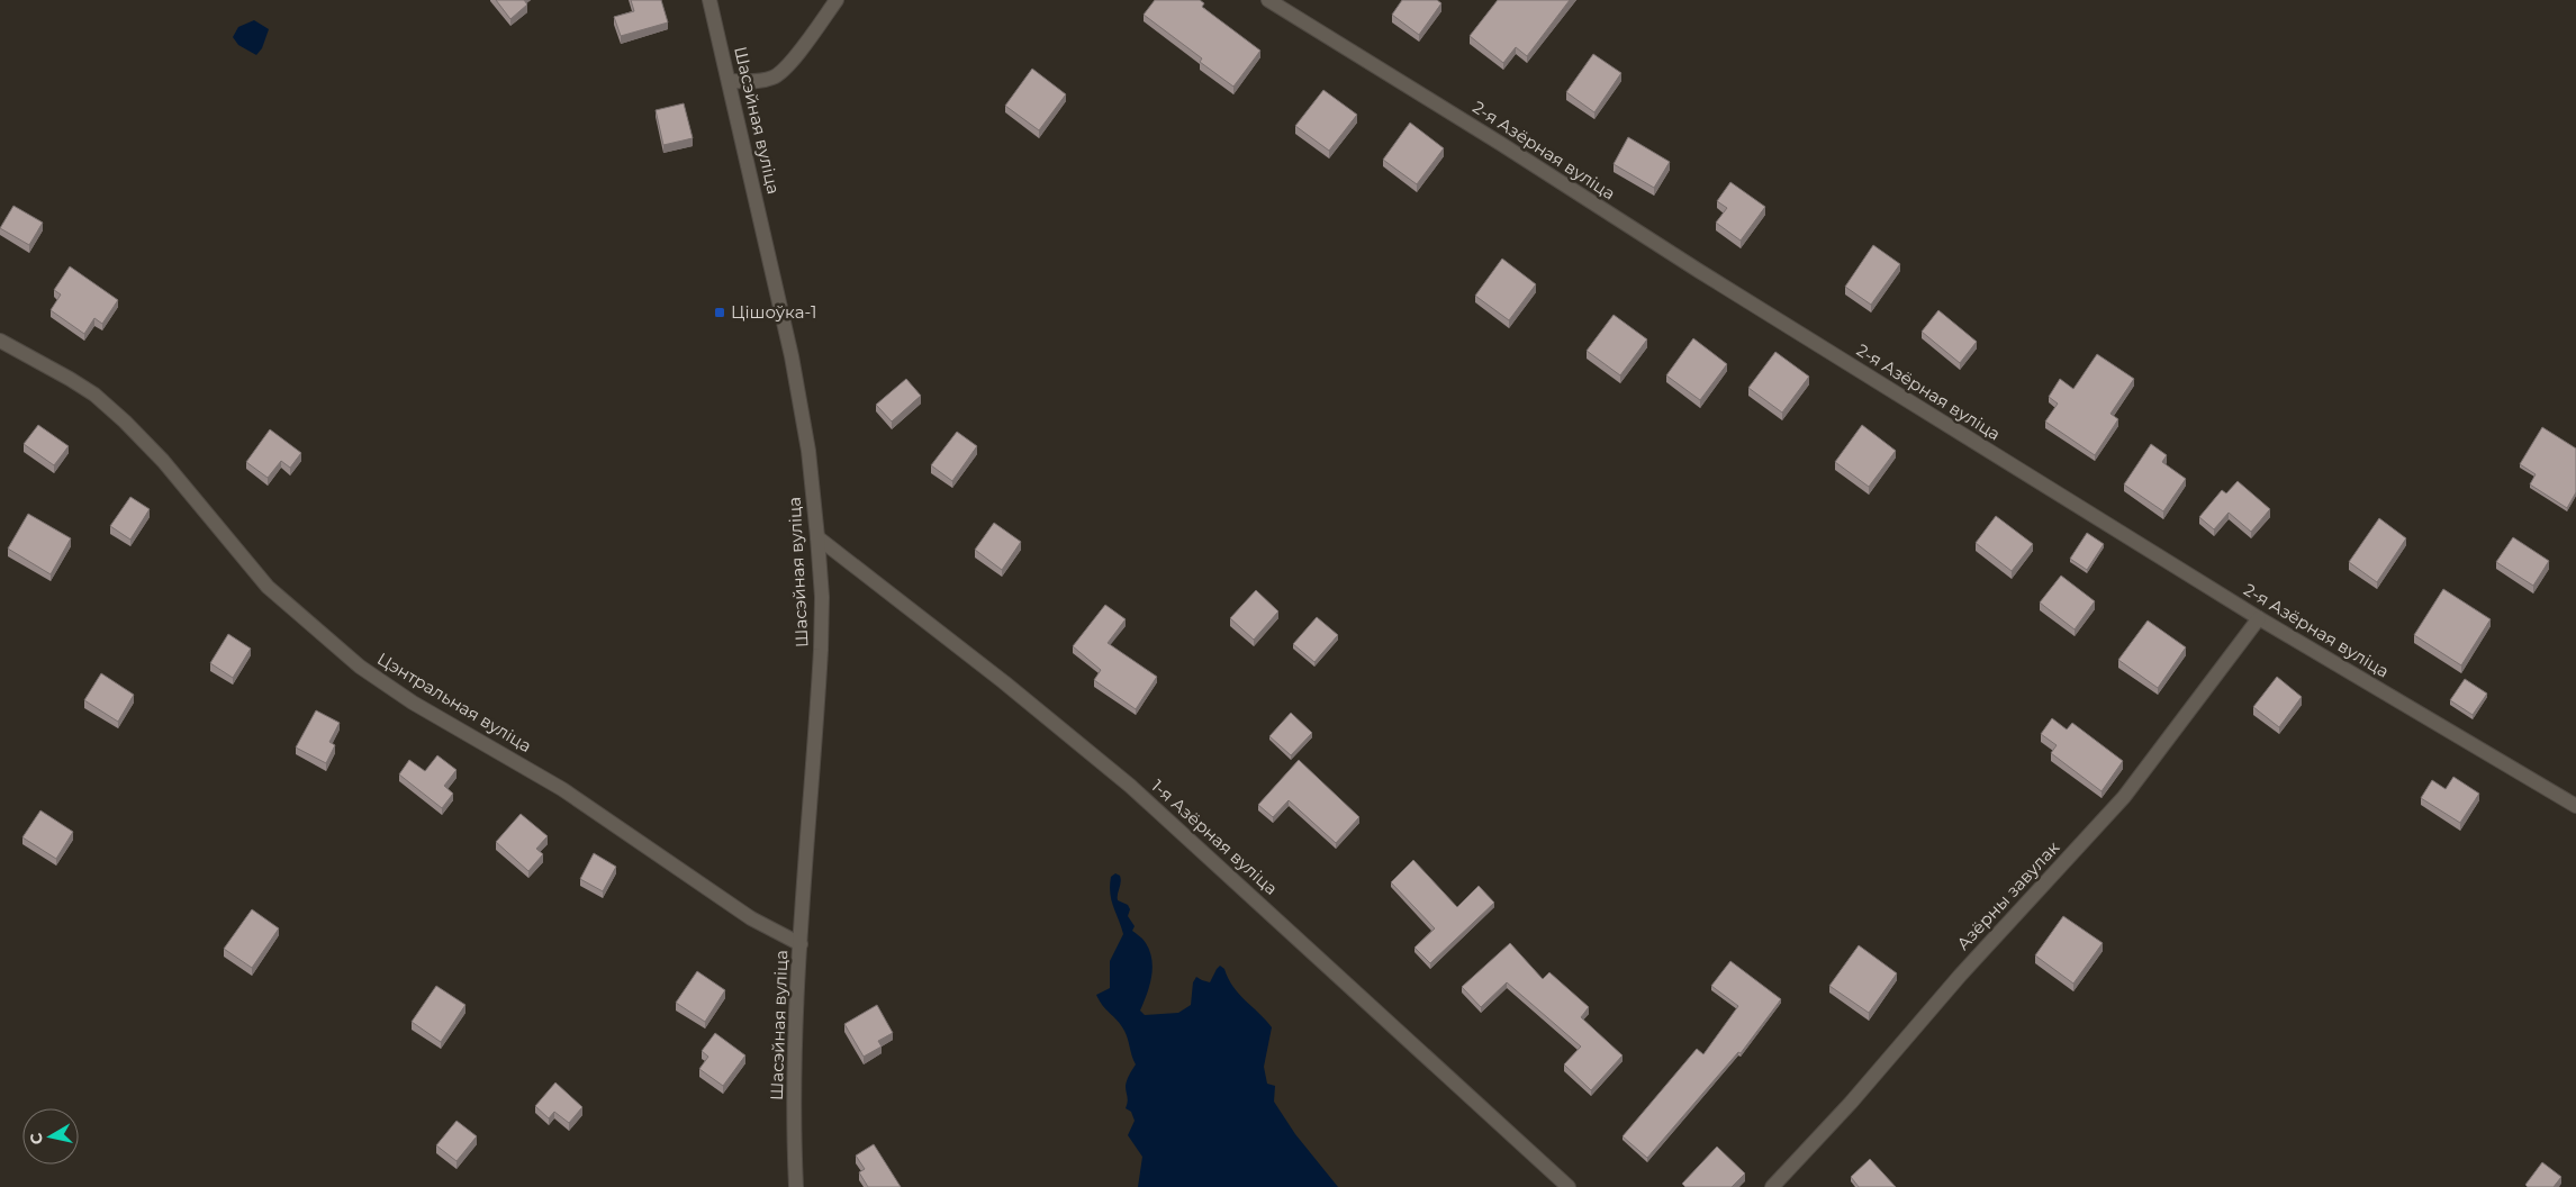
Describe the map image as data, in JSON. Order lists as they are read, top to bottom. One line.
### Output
{"streets":{"street":["Шасэйная вуліца","2-я Азёрная вуліца","Цэнтральная вуліца","1-я Азёрная вуліца","Азёрны завулак"]},"crossings":[["Шасэйная вуліца","Цэнтральная вуліца"],["Шасэйная вуліца","1-я Азёрная вуліца"],["2-я Азёрная вуліца","Азёрны завулак"]],"places":{"transit":["Цішоўка-1"]},"north":"left"}
